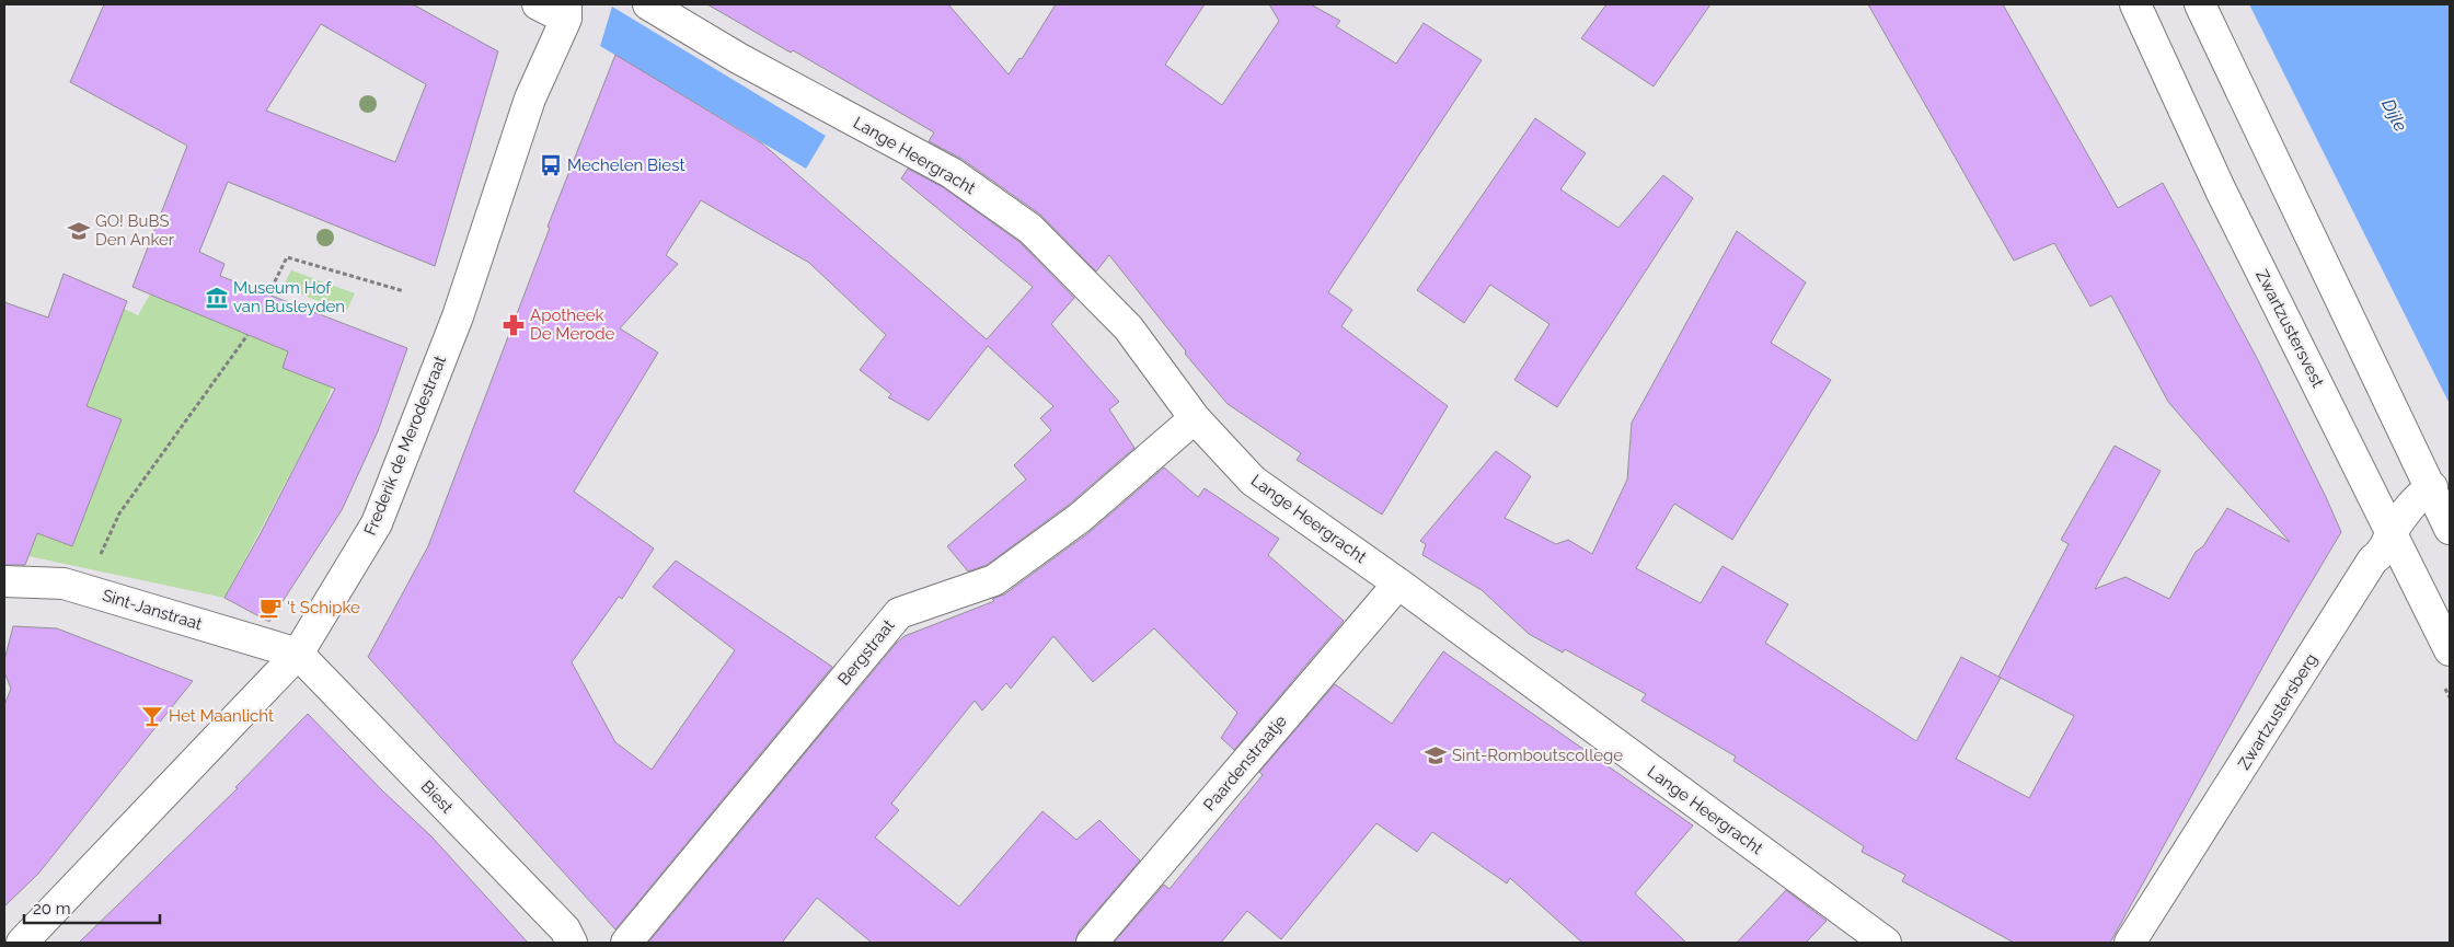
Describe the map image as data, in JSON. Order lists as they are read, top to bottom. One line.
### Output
{"streets":{"street":["Lange Heergracht","Zwartzustersvest","Frederik de Merodestraat","Sint-Janstraat","Bergstraat","Zwartzustersberg","Paardenstraatje","Biest"]},"crossings":[["Lange Heergracht","Bergstraat"],["Lange Heergracht","Paardenstraatje"],["Zwartzustersvest","Zwartzustersberg"],["Frederik de Merodestraat","Sint-Janstraat"],["Frederik de Merodestraat","Biest"],["Sint-Janstraat","Biest"]],"water":["Dijle"],"places":{"bus stop":["Mechelen Biest"],"school or university":["GO! BuBS Den Anker","Sint-Romboutscollege"],"museum":["Museum Hof van Busleyden"],"pharmacy":["Apotheek De Merode"],"cafe":["'t Schipke"],"bar":["Het Maanlicht"]},"scale_bar":"20 m"}
